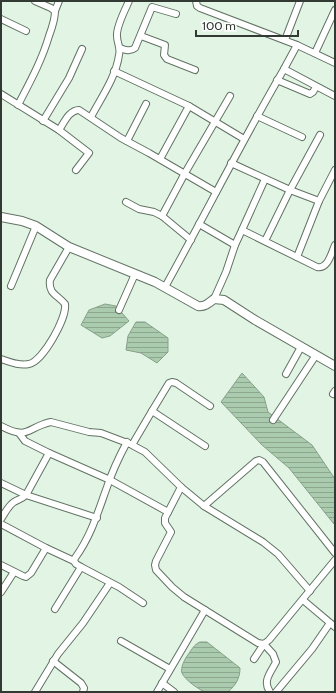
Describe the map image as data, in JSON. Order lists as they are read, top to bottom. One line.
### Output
{"scale_bar":"100 m"}
